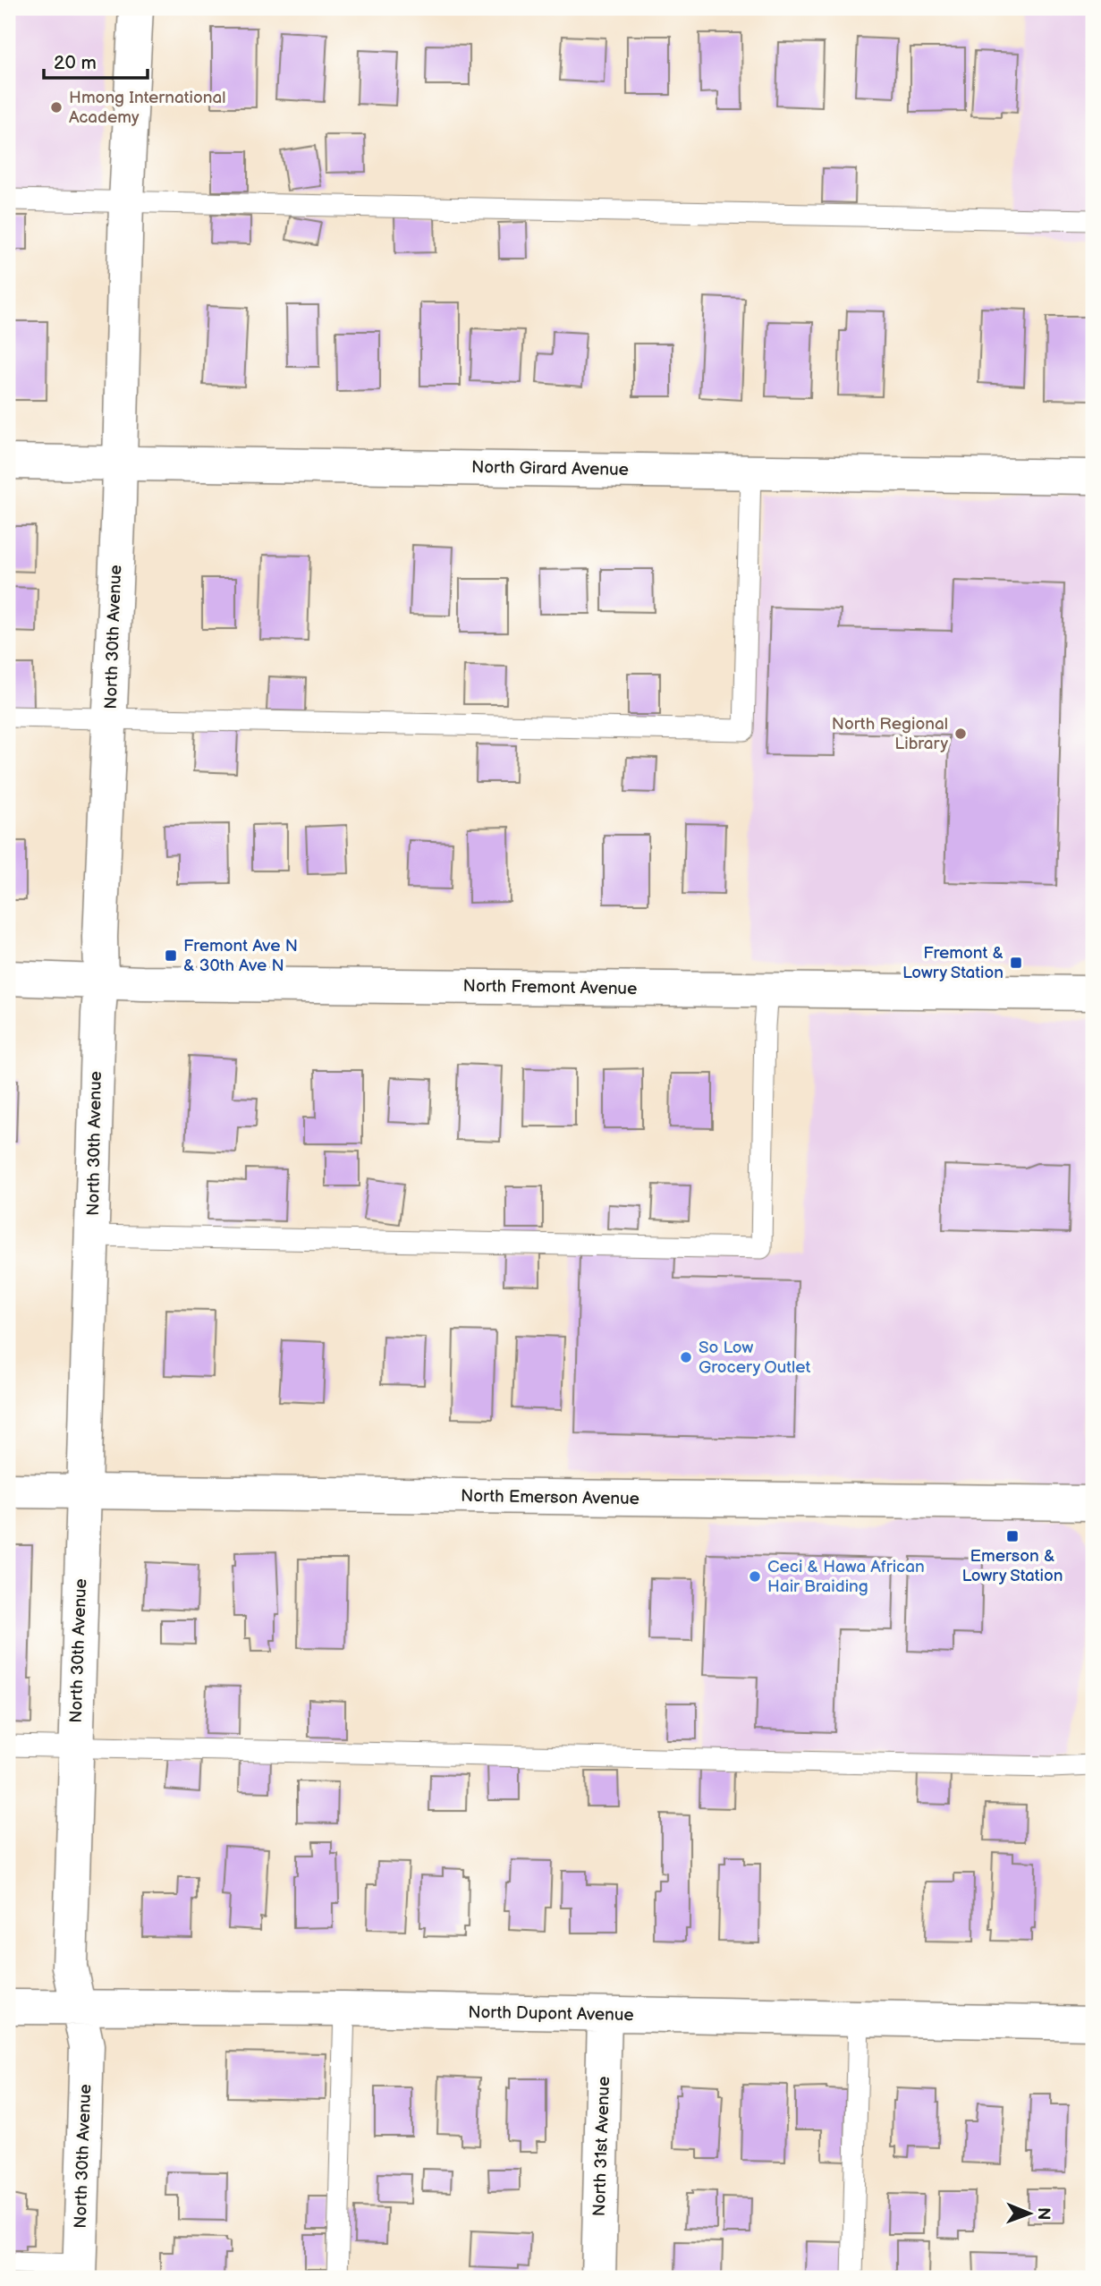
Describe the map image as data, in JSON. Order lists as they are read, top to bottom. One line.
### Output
{"streets":{"street":["North Girard Avenue","North 30th Avenue","North Fremont Avenue","North Emerson Avenue","North Dupont Avenue","North 31st Avenue"]},"crossings":[["North Girard Avenue","North 30th Avenue"],["North 30th Avenue","North Fremont Avenue"],["North 30th Avenue","North Emerson Avenue"],["North 30th Avenue","North Dupont Avenue"],["North Dupont Avenue","North 31st Avenue"]],"places":{"other":["Hmong International Academy","North Regional Library","So Low Grocery Outlet","Ceci & Hawa African Hair Braiding"],"transit":["Fremont Ave N & 30th Ave N","Fremont & Lowry Station","Emerson & Lowry Station"]},"scale_bar":"20 m","north":"right"}
